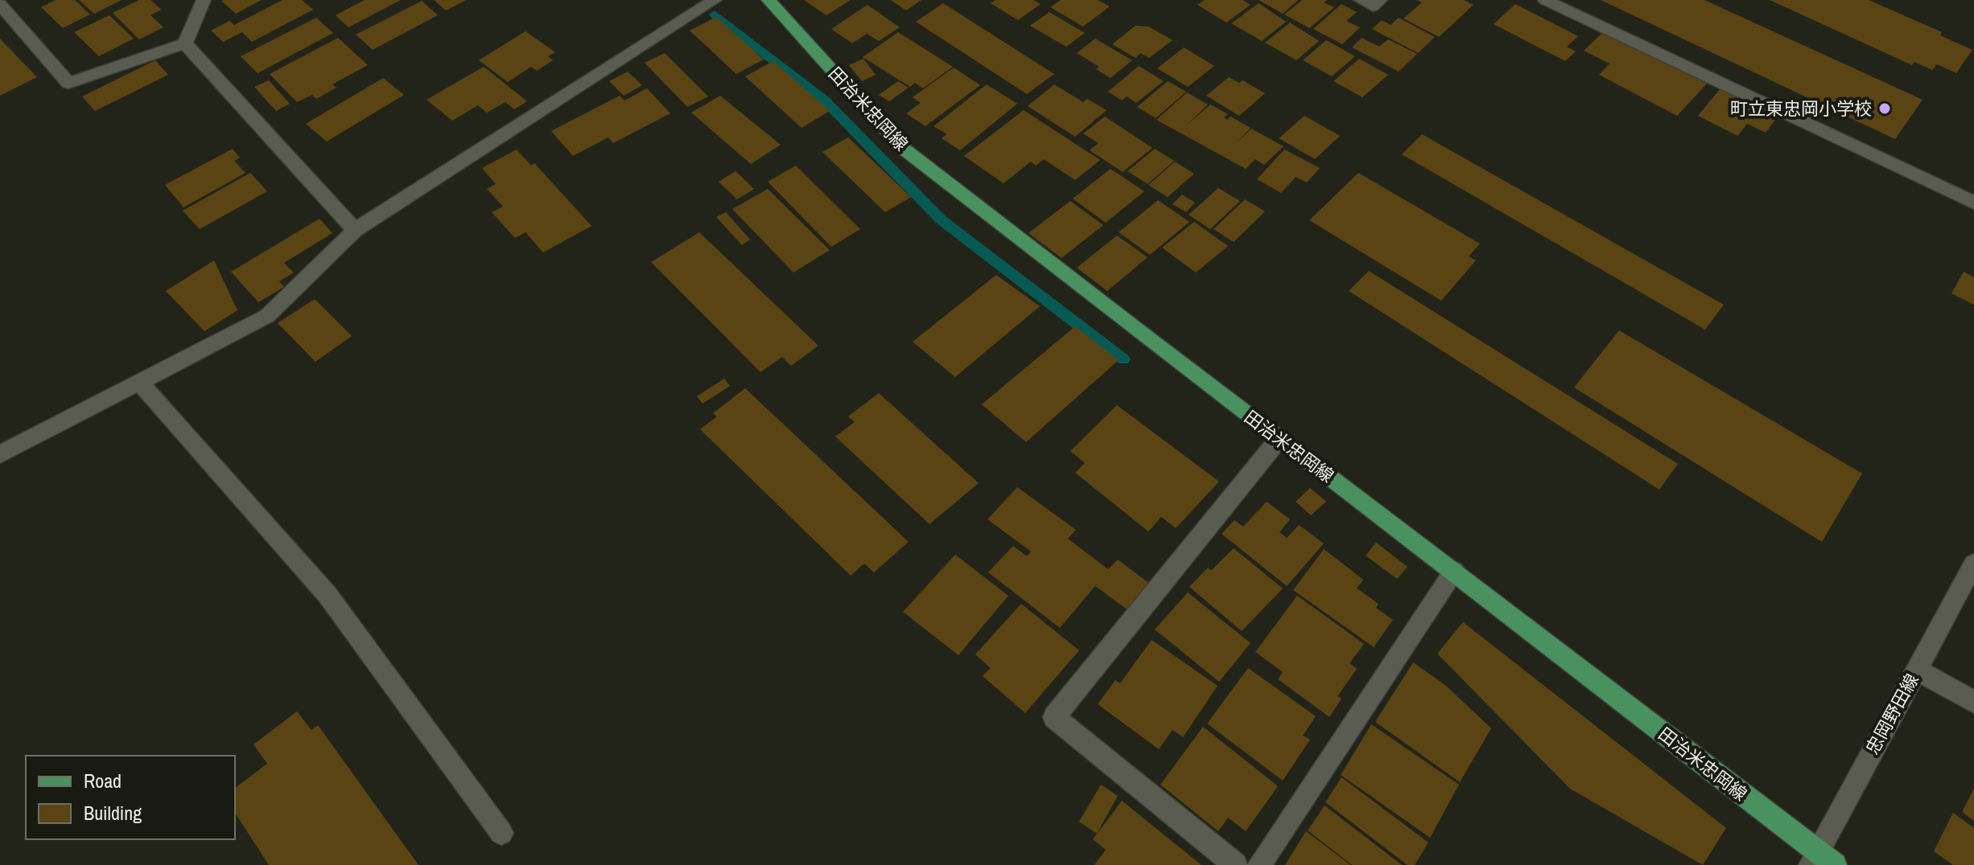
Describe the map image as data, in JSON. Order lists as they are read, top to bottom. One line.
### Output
{"streets":{"main road":["田治米忠岡線"],"street":["忠岡野田線"]},"crossings":[["田治米忠岡線","忠岡野田線"]],"places":["町立東忠岡小学校"],"legend":["Road","Building"]}
